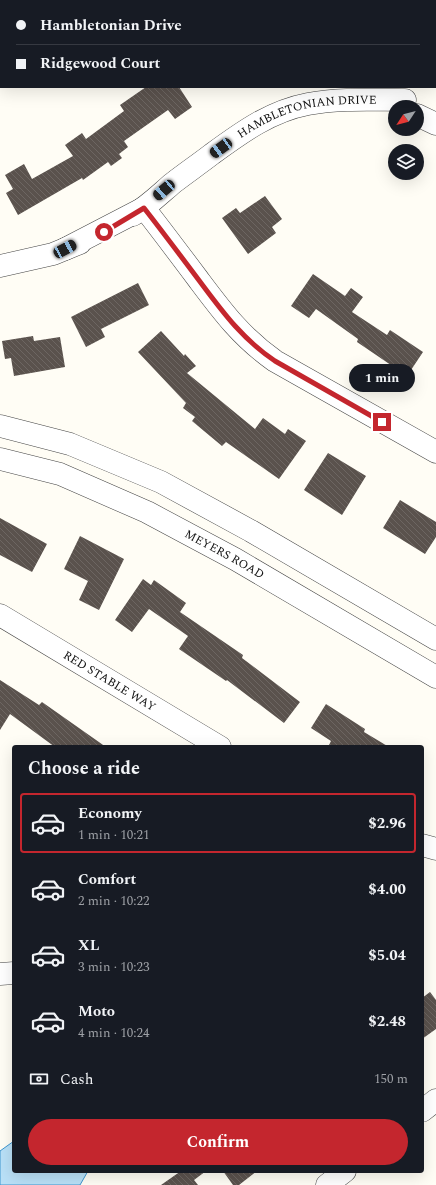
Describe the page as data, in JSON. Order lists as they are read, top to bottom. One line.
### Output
{"streets":{"street":["HAMBLETONIAN DRIVE","MEYERS ROAD","RED STABLE WAY"]},"north":"bottom left","page":{"banner":["Hambletonian Drive","Ridgewood Court"],"bubble":"1 min","heading":"Choose a ride","list":[{"name":"Economy","note":"1 min · 10:21","value":"$2.96"},{"name":"Comfort","note":"2 min · 10:22","value":"$4.00"},{"name":"XL","note":"3 min · 10:23","value":"$5.04"},{"name":"Moto","note":"4 min · 10:24","value":"$2.48"}],"pay":["Cash","150 m"],"buttons":"Confirm"}}
